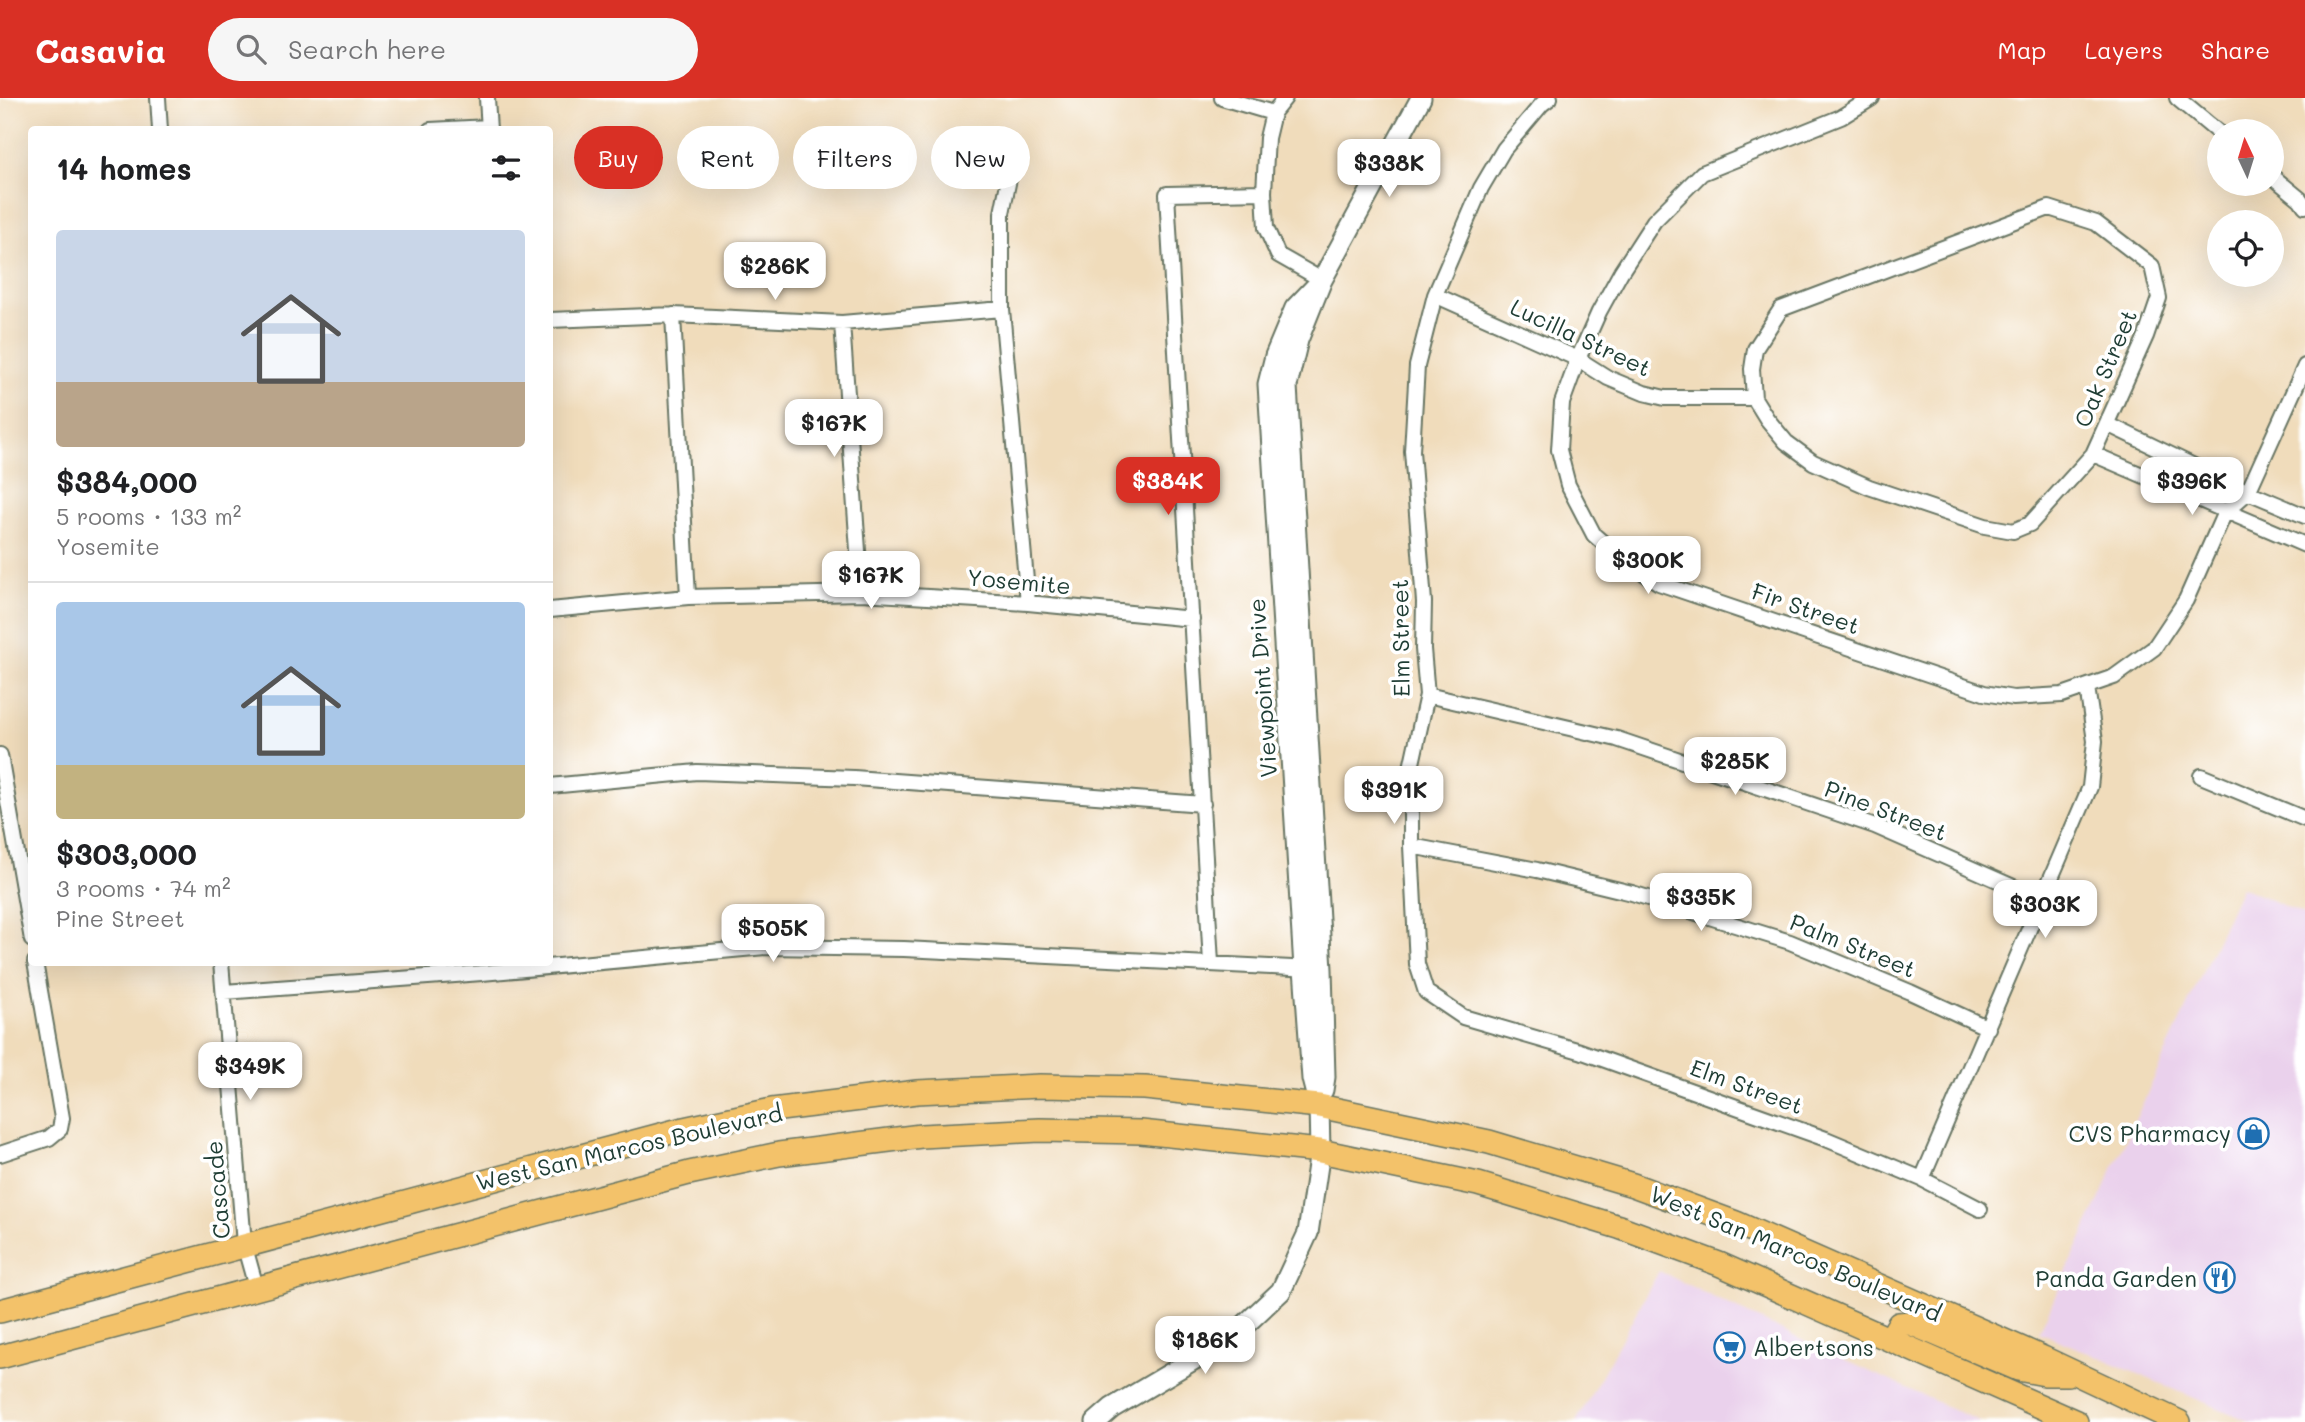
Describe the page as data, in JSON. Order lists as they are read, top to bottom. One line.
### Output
{"streets":{"main road":["West San Marcos Boulevard"],"street":["Lucilla Street","Oak Street","Yosemite","Fir Street","Elm Street","Viewpoint Drive","Pine Street","Palm Street","Cascade"]},"crossings":[["Lucilla Street","Oak Street"],["Lucilla Street","Fir Street"],["Lucilla Street","Elm Street"],["Elm Street","Pine Street"],["Elm Street","Palm Street"],["Viewpoint Drive","West San Marcos Boulevard"],["West San Marcos Boulevard","Cascade"]],"places":{"shop":["CVS Pharmacy"],"restaurant":["Panda Garden"],"supermarket":["Albertsons"]},"north":"top","page":{"header":"Casavia","search":"Search here","nav":["Map","Layers","Share"],"chip":["Buy","Rent","Filters","New"],"heading":"14 homes","price":["$338K","$286K","$167K","$384K","$396K","$300K","$167K","$285K","$391K","$335K","$303K","$505K","$349K","$186K"],"list":[{"name":"$384,000","note":"5 rooms · 133 m² · Yosemite"},{"name":"$303,000","note":"3 rooms · 74 m² · Pine Street"}]}}
